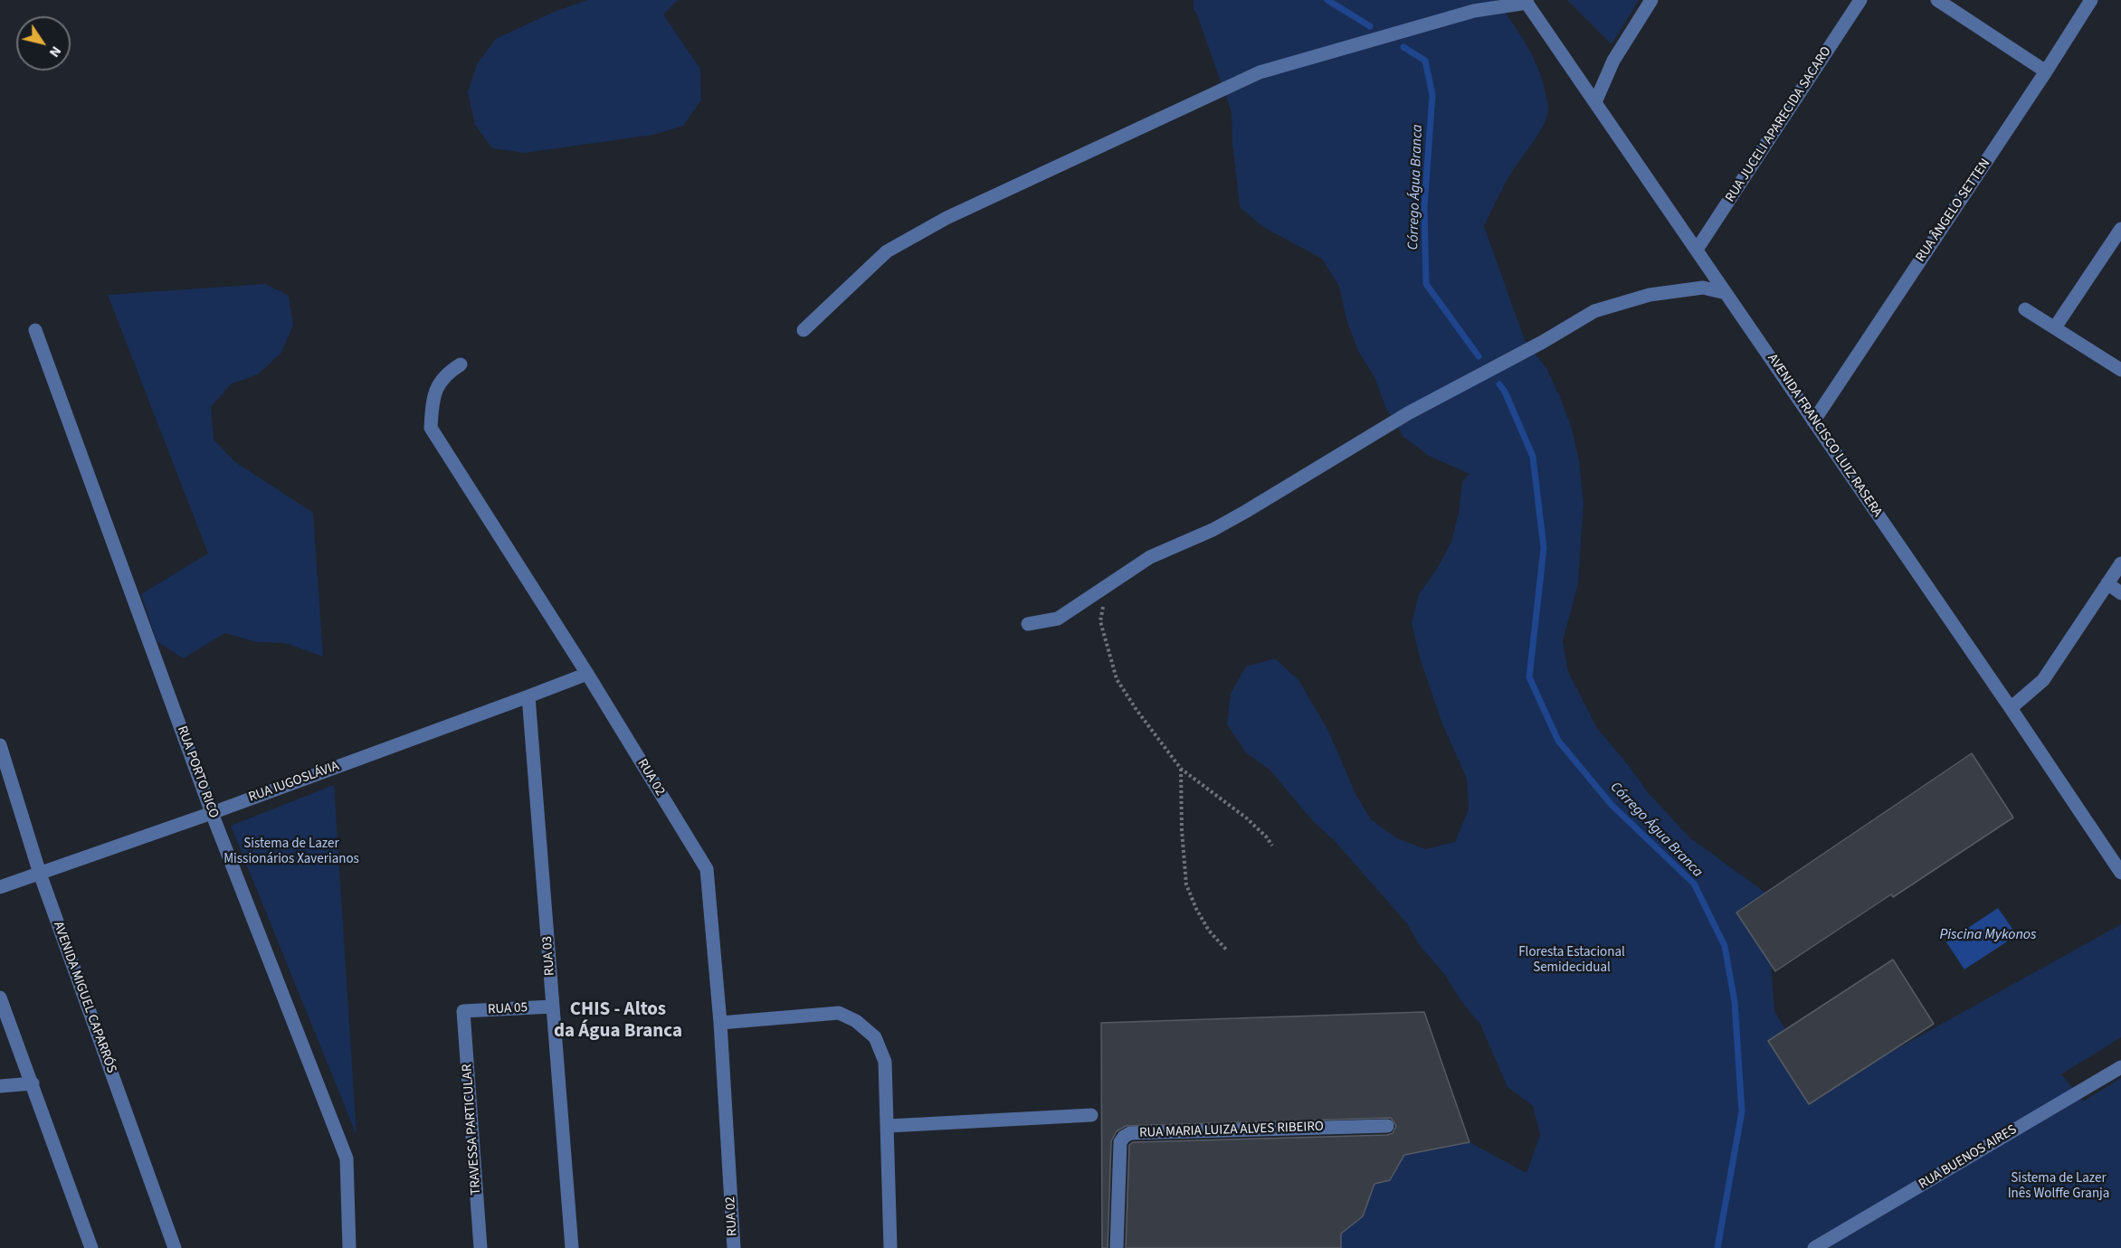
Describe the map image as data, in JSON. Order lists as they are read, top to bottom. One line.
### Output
{"streets":{"street":["RUA JUCELI APARECIDA SACARO","RUA ÂNGELO SETTEN","AVENIDA FRANCISCO LUIZ RASERA","RUA PORTO RICO","RUA 02","RUA IUGOSLÁVIA","RUA 03","AVENIDA MIGUEL CAPARRÓS","RUA 05","TRAVESSA PARTICULAR","RUA MARIA LUIZA ALVES RIBEIRO","RUA BUENOS AIRES"]},"crossings":[["RUA JUCELI APARECIDA SACARO","AVENIDA FRANCISCO LUIZ RASERA"],["RUA ÂNGELO SETTEN","AVENIDA FRANCISCO LUIZ RASERA"],["RUA PORTO RICO","RUA IUGOSLÁVIA"],["RUA 02","RUA IUGOSLÁVIA"],["RUA IUGOSLÁVIA","RUA 03"],["RUA IUGOSLÁVIA","AVENIDA MIGUEL CAPARRÓS"],["RUA 03","RUA 05"],["RUA 05","TRAVESSA PARTICULAR"]],"districts":["CHIS - Altos da Água Branca"],"water":["Córrego Água Branca","Piscina Mykonos"],"parks":["Sistema de Lazer Missionários Xaverianos","Floresta Estacional Semidecidual","Sistema de Lazer Inês Wolffe Granja"],"north":"bottom right"}
